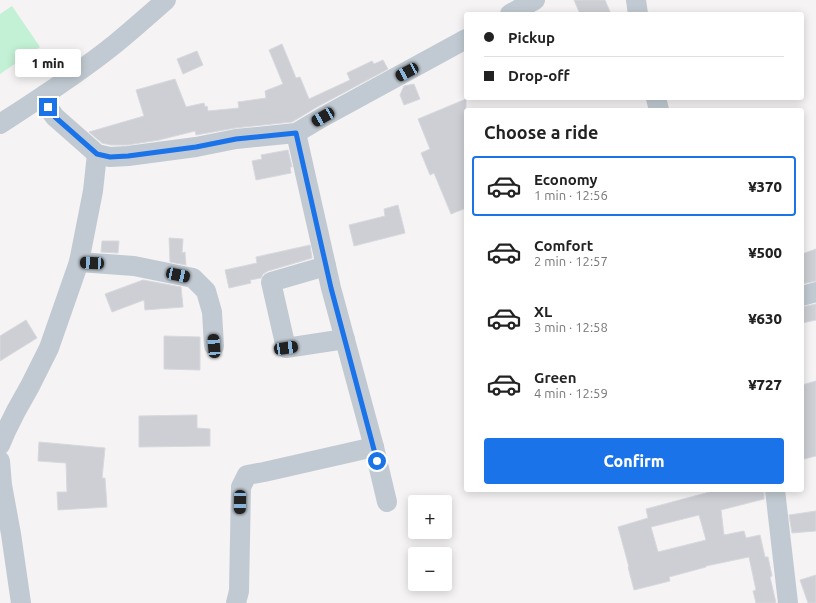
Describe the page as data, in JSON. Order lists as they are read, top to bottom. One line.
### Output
{"page":{"banner":["Pickup","Drop-off"],"bubble":"1 min","heading":"Choose a ride","list":[{"name":"Economy","note":"1 min · 12:56","value":"¥370"},{"name":"Comfort","note":"2 min · 12:57","value":"¥500"},{"name":"XL","note":"3 min · 12:58","value":"¥630"},{"name":"Green","note":"4 min · 12:59","value":"¥727"}],"buttons":"Confirm","map_buttons":["+","−"]}}
